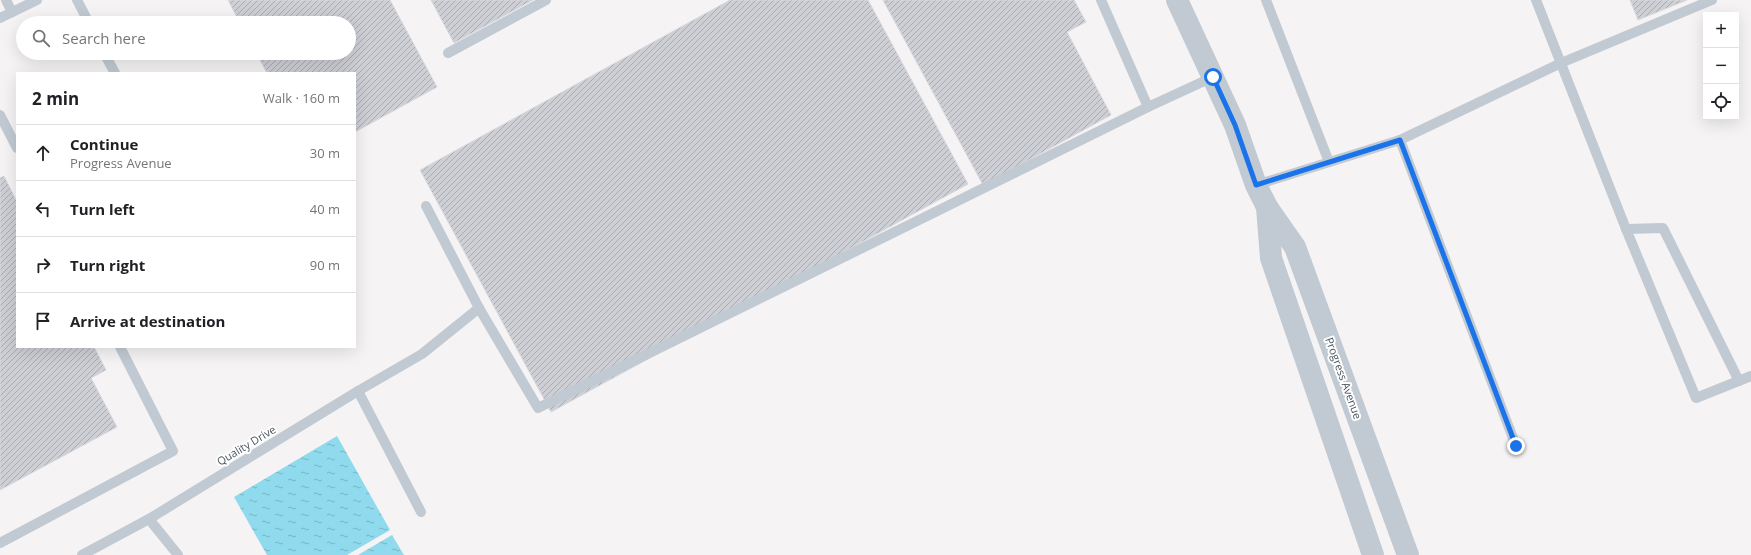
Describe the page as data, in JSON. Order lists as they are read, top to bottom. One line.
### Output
{"streets":{"street":["Progress Avenue"],"lane":["Quality Drive"]},"page":{"map_buttons":["+","−"],"search":"Search here","heading":["2 min","Walk · 160 m"],"list":[["Continue","Progress Avenue","30 m"],["Turn left","40 m"],["Turn right","90 m"],"Arrive at destination"]}}
